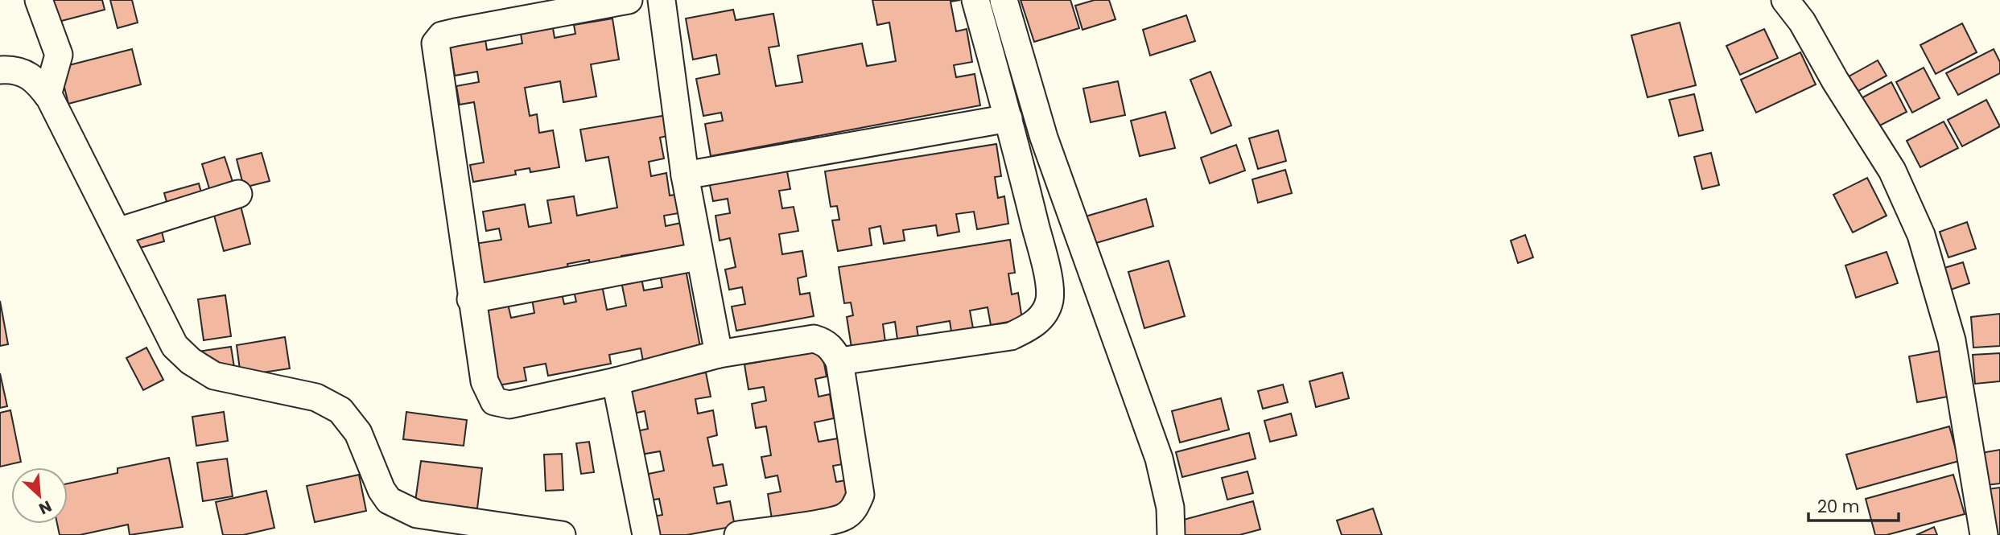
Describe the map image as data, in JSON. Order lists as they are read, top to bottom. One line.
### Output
{"scale_bar":"20 m","north":"bottom right"}
